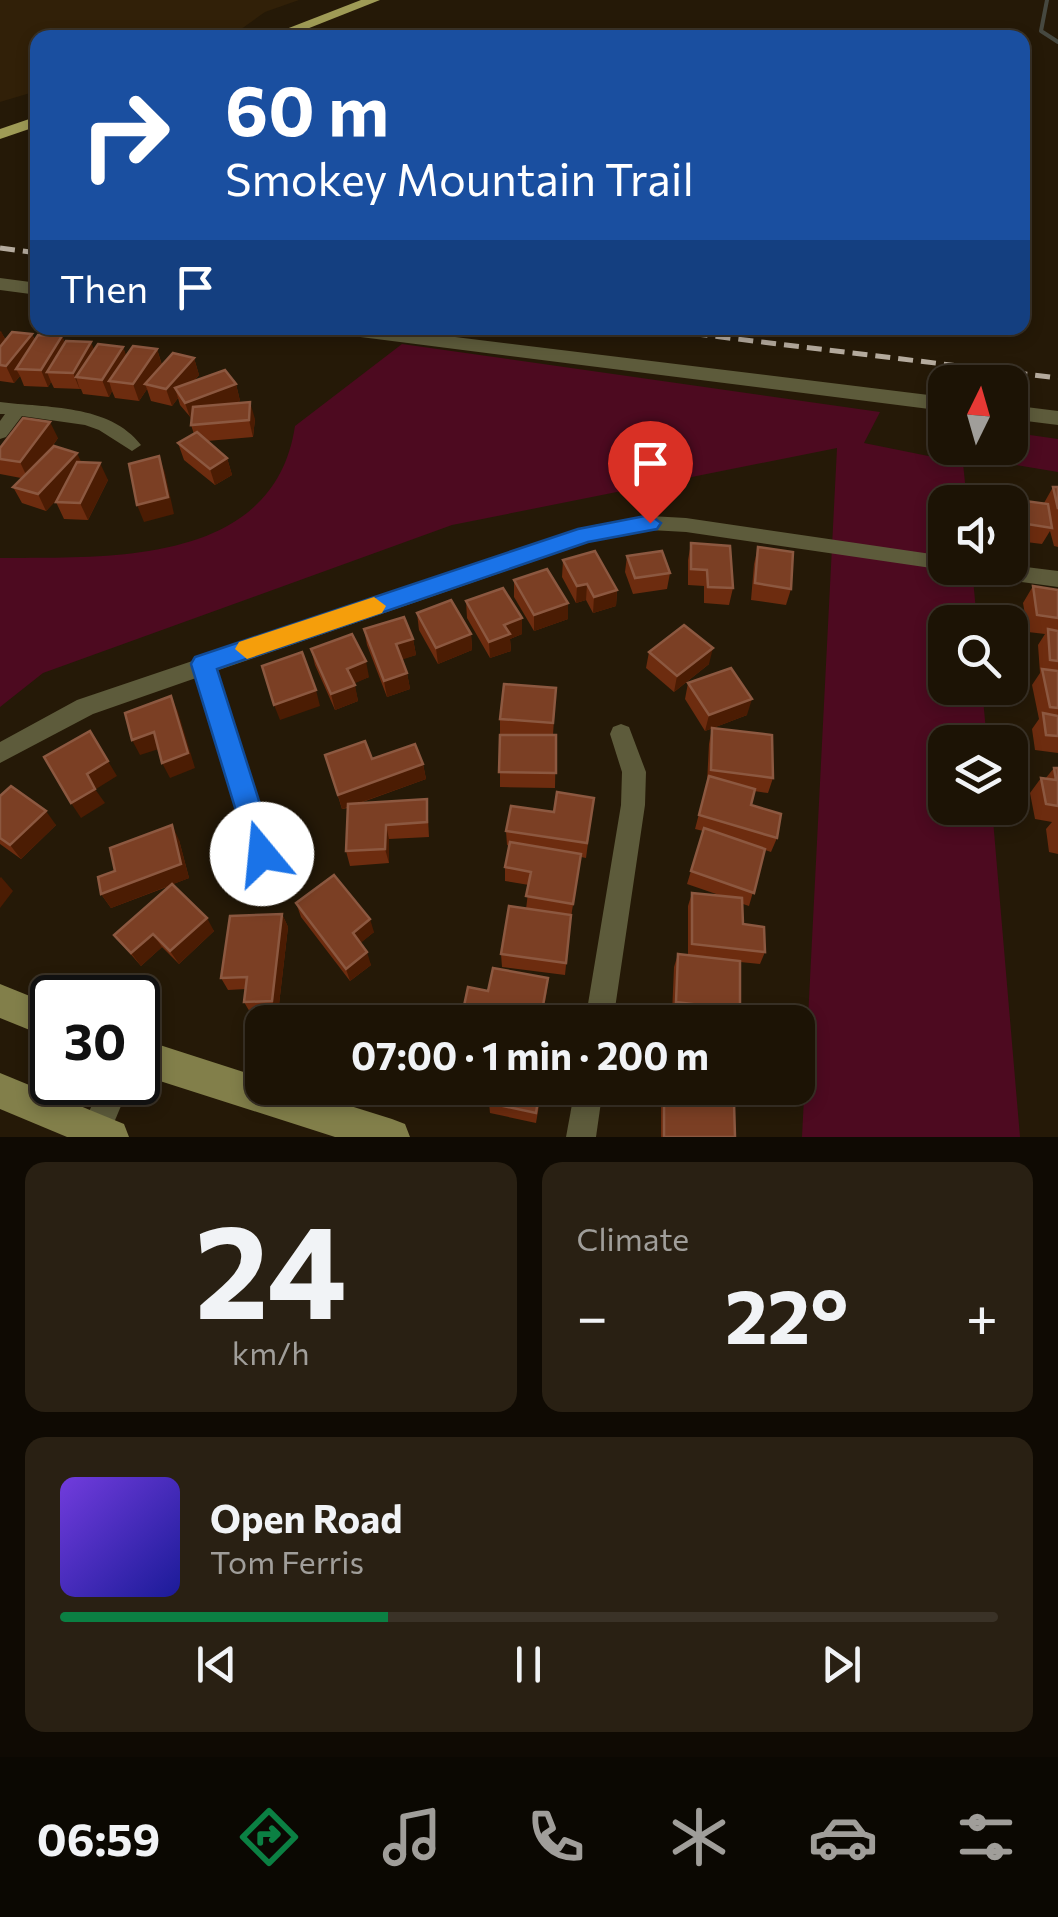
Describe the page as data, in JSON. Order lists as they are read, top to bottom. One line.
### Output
{"north":"top","page":{"turn":["60 m","Smokey Mountain Trail"],"then":"Then","limit":"30","trip":"07:00 · 1 min · 200 m","tile":[["24","km/h"],"Climate"],"heat":["−","22°","+"],"song":["Open Road","Tom Ferris"],"tabs":"06:59"}}
